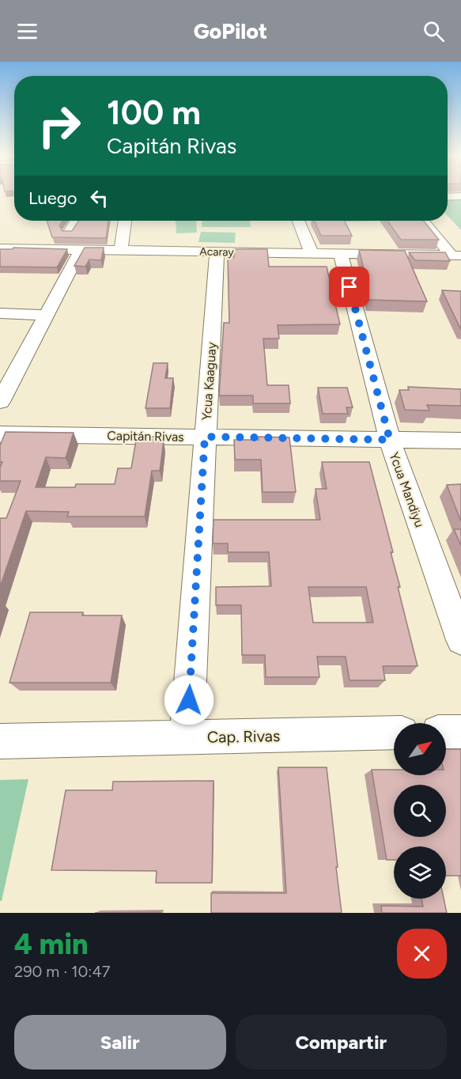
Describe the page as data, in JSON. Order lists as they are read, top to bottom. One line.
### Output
{"streets":{"street":["Acaray","Ycua Kaaguay","Capitán Rivas","Ycua Mandiyu","Cap. Rivas"]},"crossings":[["Acaray","Ycua Kaaguay"],["Acaray","Ycua Mandiyu"],["Ycua Kaaguay","Capitán Rivas"],["Ycua Kaaguay","Cap. Rivas"],["Capitán Rivas","Ycua Mandiyu"]],"north":"top right","page":{"header":"GoPilot","turn":["100 m","Capitán Rivas"],"then":"Luego","heading":["4 min","290 m · 10:47"],"buttons":["Salir","Compartir"]}}
